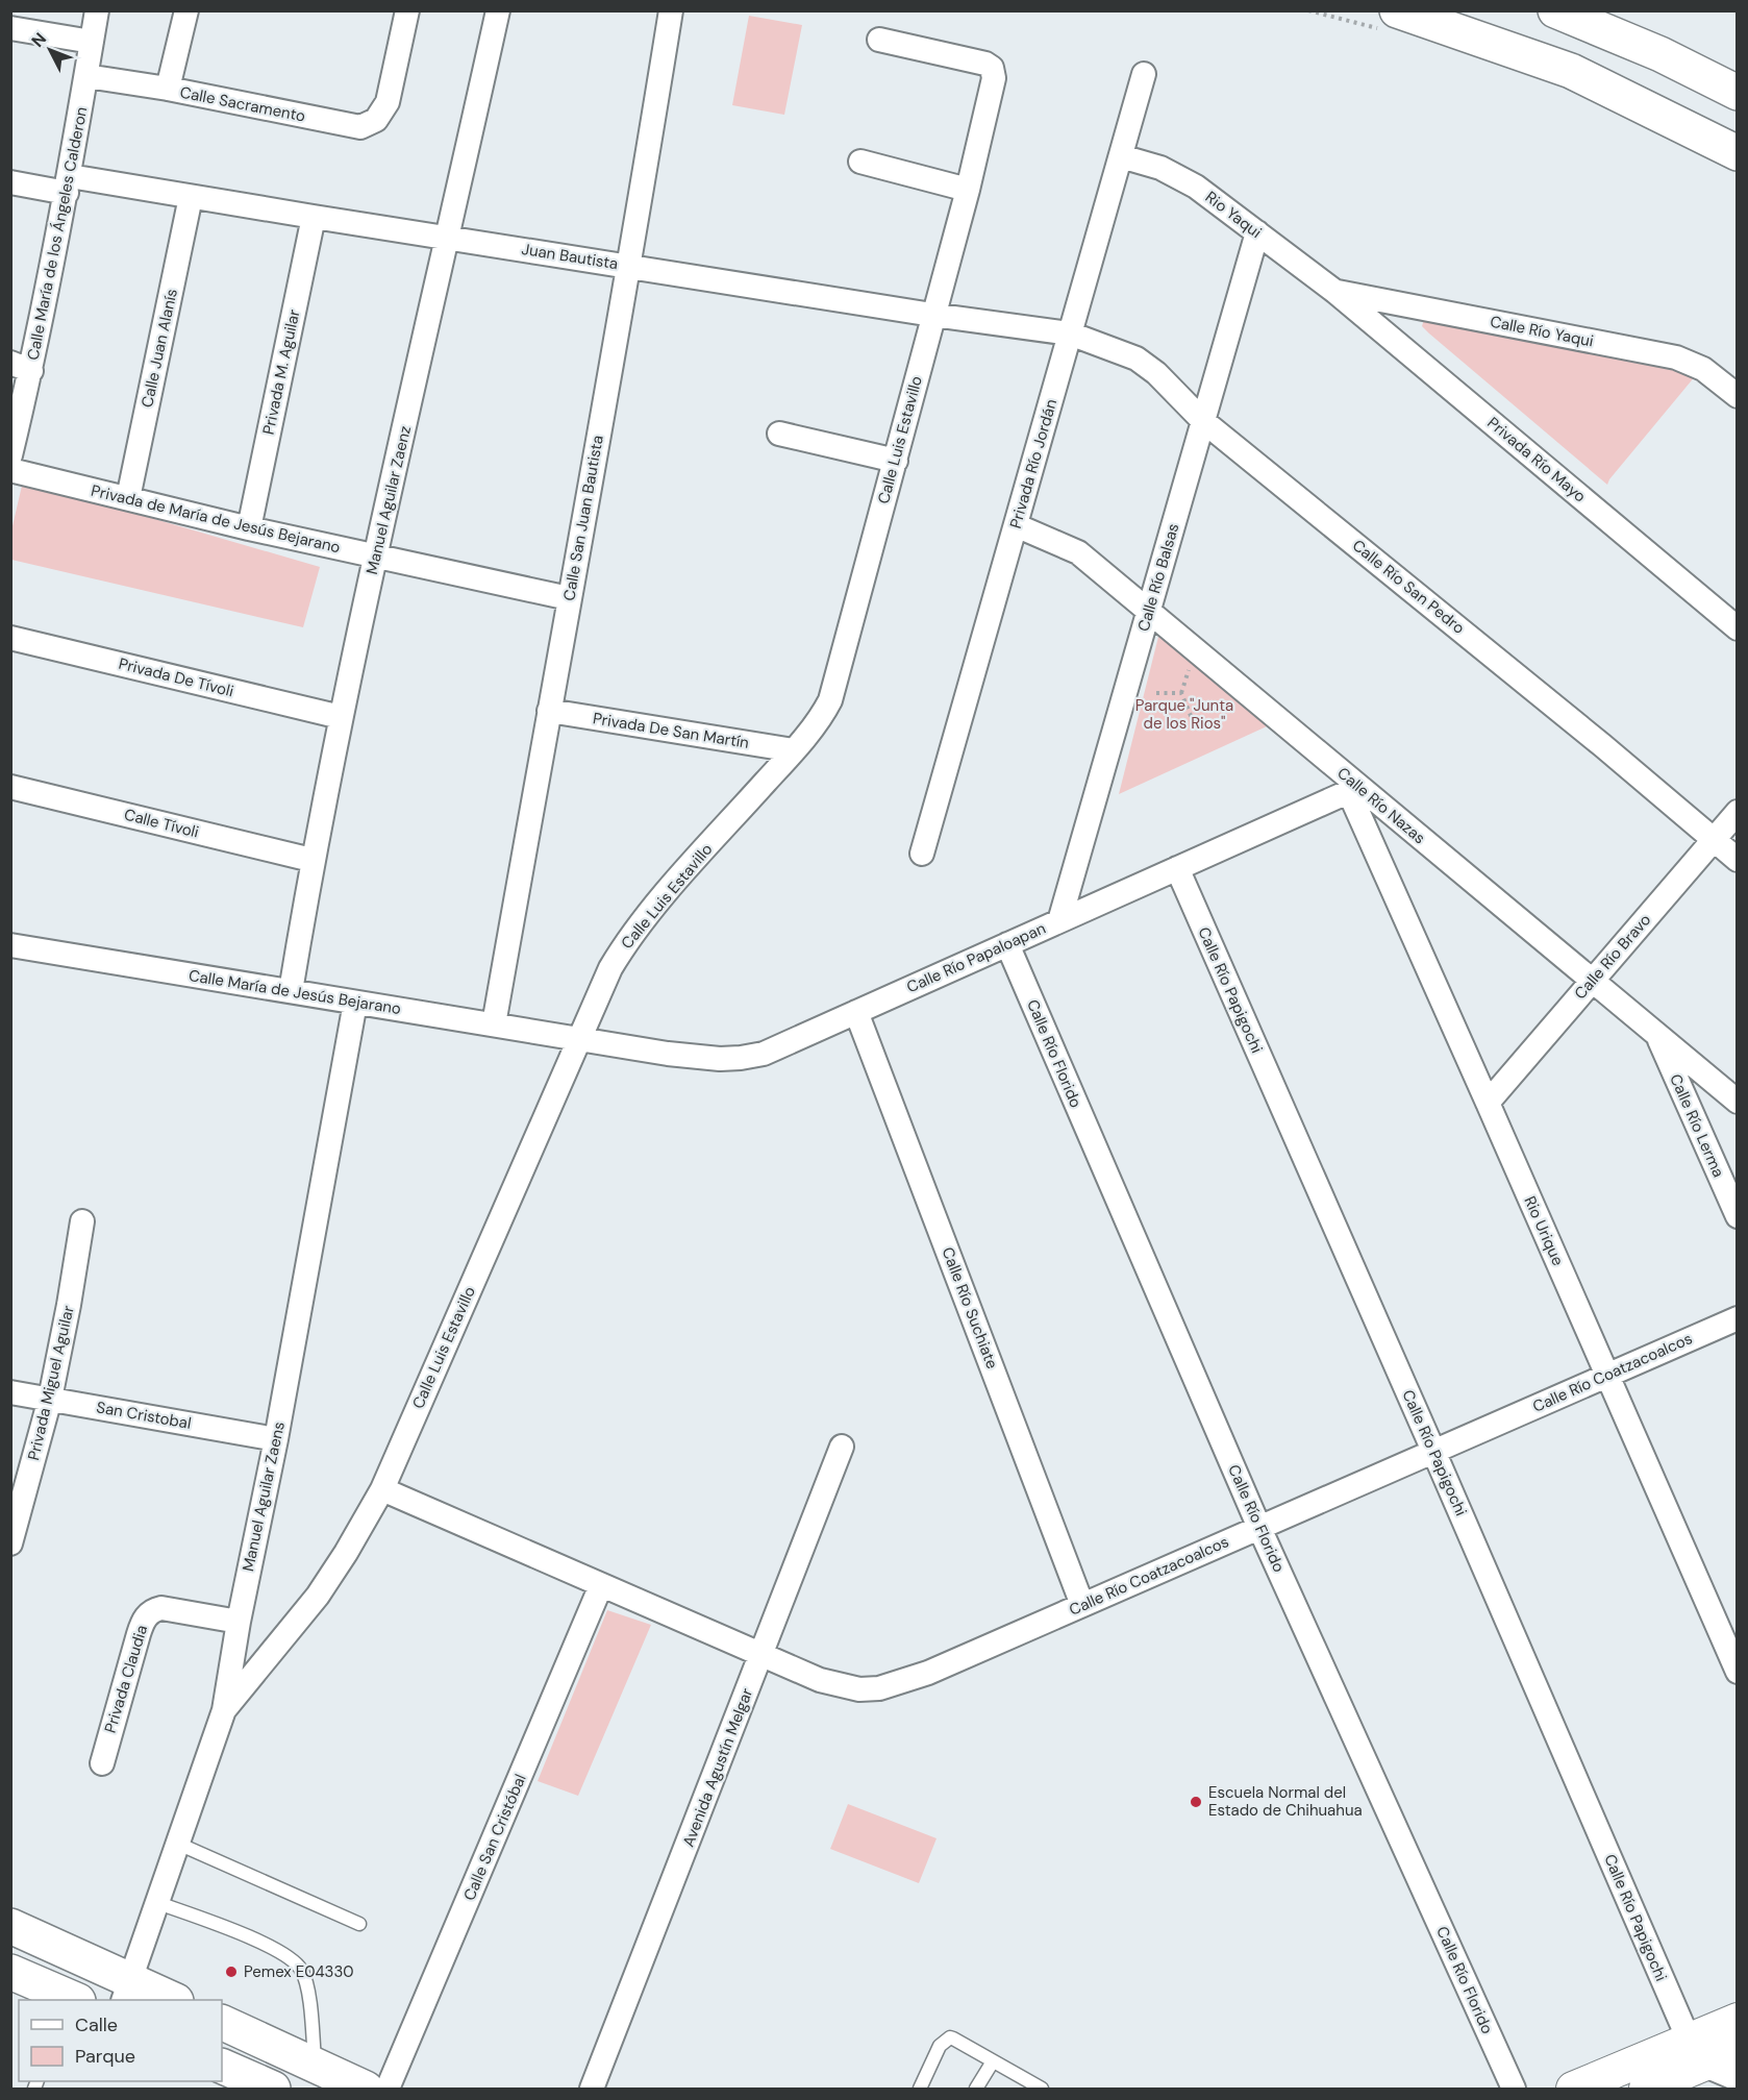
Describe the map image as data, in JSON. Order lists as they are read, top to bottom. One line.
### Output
{"streets":{"street":["Calle Sacramento","Rio Yaqui","Calle María de los Ángeles Calderon","Juan Bautista","Calle Río Yaqui","Calle Juan Alanís","Privada M. Aguilar","Calle Luis Estavillo","Privada Río Mayo","Privada Río Jordán","Manuel Aguilar Zaenz","Calle San Juan Bautista","Privada de María de Jesús Bejarano","Calle Río Balsas","Calle Río San Pedro","Privada De Tívoli","Privada De San Martín","Calle Río Nazas","Calle Tívoli","Calle Río Bravo","Calle Río Papaloapan","Calle Río Papigochi","Calle María de Jesús Bejarano","Calle Río Florido","Calle Río Lerma","Rio Urique","Calle Río Suchiate","Calle Río Coatzacoalcos","Privada Miguel Aguilar","San Cristobal","Manuel Aguilar Zaens","Privada Claudia","Avenida Agustín Melgar","Calle San Cristóbal"]},"crossings":[["Calle Sacramento","Calle María de los Ángeles Calderon"],["Rio Yaqui","Calle Río Yaqui"],["Rio Yaqui","Privada Río Mayo"],["Rio Yaqui","Privada Río Jordán"],["Rio Yaqui","Calle Río Balsas"],["Calle María de los Ángeles Calderon","Juan Bautista"],["Juan Bautista","Calle Juan Alanís"],["Juan Bautista","Privada M. Aguilar"],["Juan Bautista","Calle Luis Estavillo"],["Juan Bautista","Privada Río Jordán"],["Juan Bautista","Manuel Aguilar Zaenz"],["Juan Bautista","Calle San Juan Bautista"],["Juan Bautista","Calle Río San Pedro"],["Calle Río Yaqui","Privada Río Mayo"],["Calle Juan Alanís","Privada de María de Jesús Bejarano"],["Privada M. Aguilar","Privada de María de Jesús Bejarano"],["Calle Luis Estavillo","Privada De San Martín"],["Calle Luis Estavillo","Calle Río Papaloapan"],["Calle Luis Estavillo","Calle María de Jesús Bejarano"],["Calle Luis Estavillo","Manuel Aguilar Zaens"],["Privada Río Jordán","Calle Río San Pedro"],["Privada Río Jordán","Calle Río Nazas"],["Manuel Aguilar Zaenz","Privada de María de Jesús Bejarano"],["Manuel Aguilar Zaenz","Privada De Tívoli"],["Manuel Aguilar Zaenz","Calle Tívoli"],["Manuel Aguilar Zaenz","Calle María de Jesús Bejarano"],["Calle San Juan Bautista","Privada de María de Jesús Bejarano"],["Calle San Juan Bautista","Privada De San Martín"],["Calle San Juan Bautista","Calle María de Jesús Bejarano"],["Calle Río Balsas","Calle Río San Pedro"],["Calle Río Balsas","Calle Río Nazas"],["Calle Río Balsas","Calle Río Papaloapan"],["Calle Río San Pedro","Calle Río Bravo"],["Calle Río Nazas","Calle Río Bravo"],["Calle Río Nazas","Calle Río Papaloapan"],["Calle Río Nazas","Calle Río Lerma"],["Calle Río Nazas","Rio Urique"],["Calle Río Bravo","Rio Urique"],["Calle Río Papaloapan","Calle Río Papigochi"],["Calle Río Papaloapan","Calle María de Jesús Bejarano"],["Calle Río Papaloapan","Calle Río Florido"],["Calle Río Papaloapan","Rio Urique"],["Calle Río Papaloapan","Calle Río Suchiate"],["Calle Río Papigochi","Calle Río Coatzacoalcos"],["Calle María de Jesús Bejarano","Manuel Aguilar Zaens"],["Calle Río Florido","Calle Río Coatzacoalcos"],["Rio Urique","Calle Río Coatzacoalcos"],["Calle Río Suchiate","Calle Río Coatzacoalcos"],["Calle Río Coatzacoalcos","Avenida Agustín Melgar"],["Privada Miguel Aguilar","San Cristobal"],["San Cristobal","Manuel Aguilar Zaens"],["Manuel Aguilar Zaens","Privada Claudia"]],"parks":["Parque \"Junta de los Rios\""],"places":["Escuela Normal del Estado de Chihuahua","Pemex E04330"],"legend":["Calle","Parque"],"north":"top left"}
